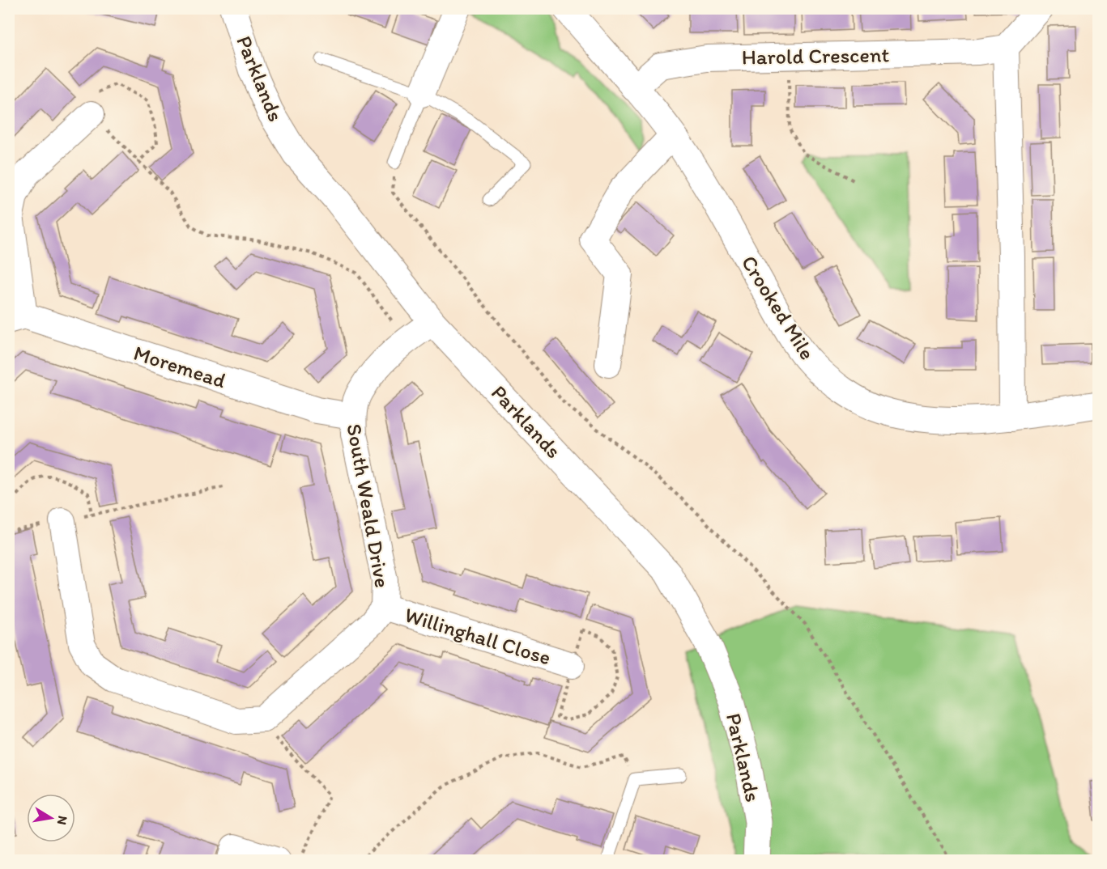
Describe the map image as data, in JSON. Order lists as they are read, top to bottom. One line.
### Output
{"streets":{"street":["Harold Crescent","Parklands","Crooked Mile","Moremead","South Weald Drive","Willinghall Close"]},"crossings":[["Harold Crescent","Crooked Mile"],["Parklands","South Weald Drive"],["Moremead","South Weald Drive"],["South Weald Drive","Willinghall Close"]],"north":"right"}
